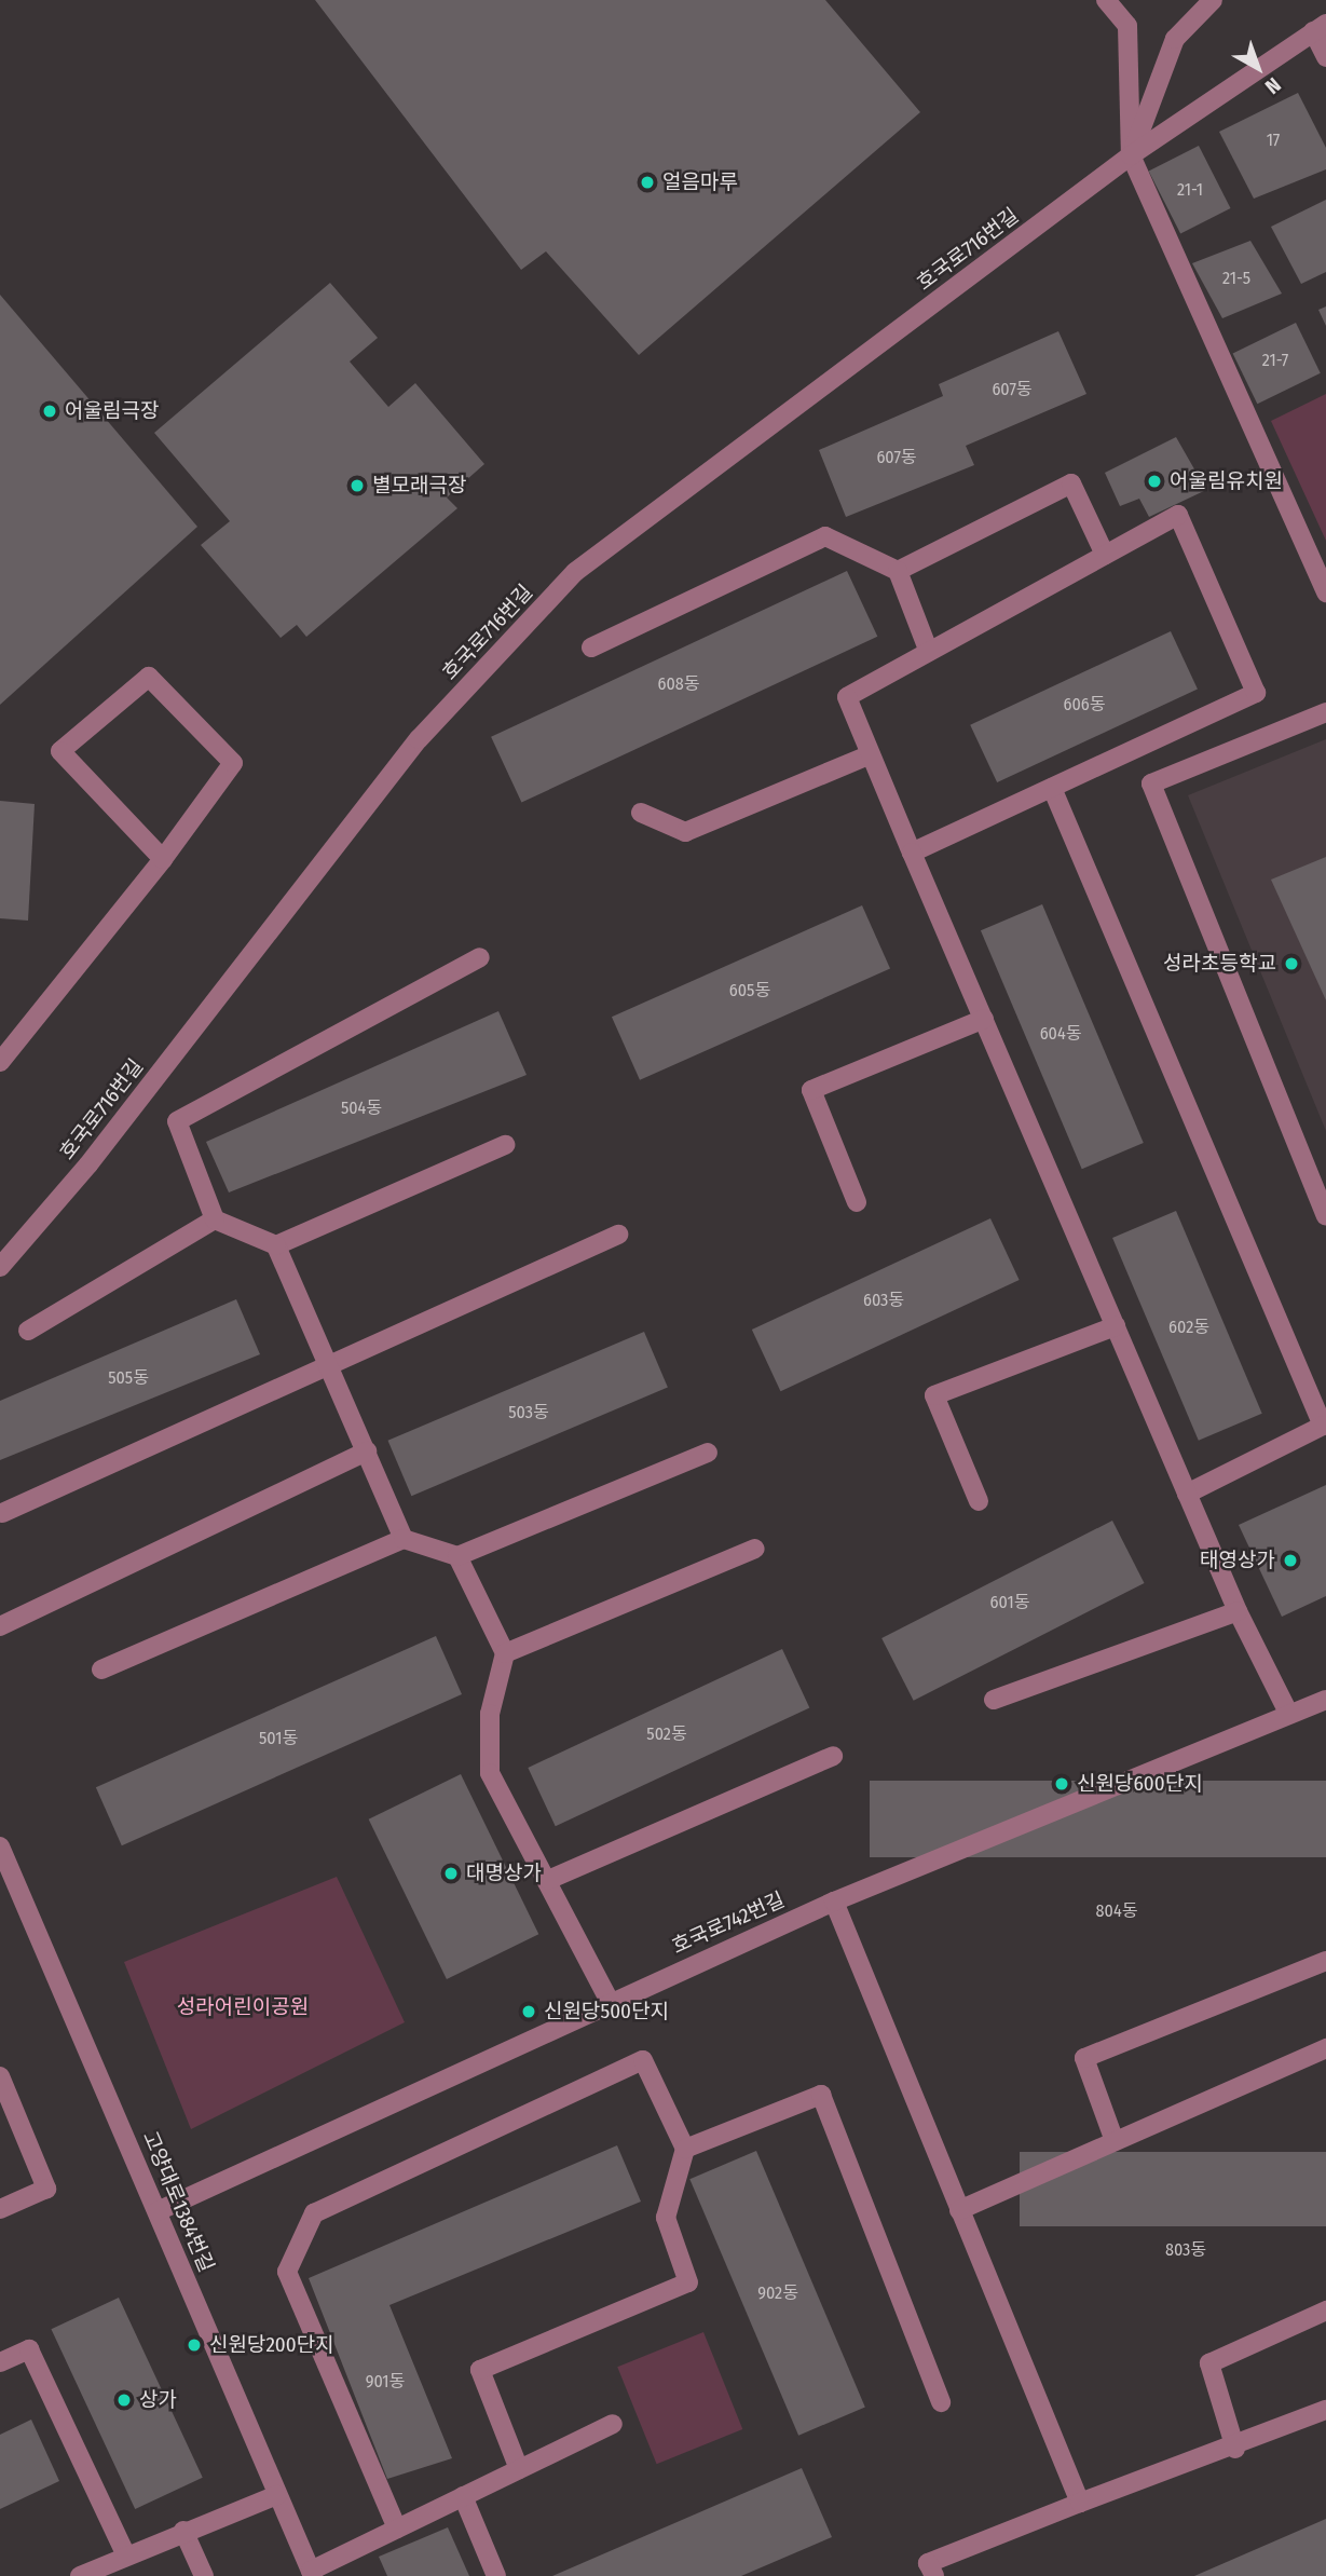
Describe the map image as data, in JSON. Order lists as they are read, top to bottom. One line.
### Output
{"streets":{"street":["호국로716번길","호국로742번길","고양대로1384번길"]},"crossings":[["호국로742번길","고양대로1384번길"]],"parks":["성라어린이공원"],"places":["얼음마루","어울림극장","어울림유치원","별모래극장","성라초등학교","태영상가","신원당600단지","대명상가","신원당500단지","신원당200단지","상가"],"house_numbers":["17","21-1","21-5","21-7","607동","607동","608동","606동","605동","604동","504동","603동","602동","505동","503동","601동","502동","501동","804동","803동","902동","901동"],"north":"bottom right"}
